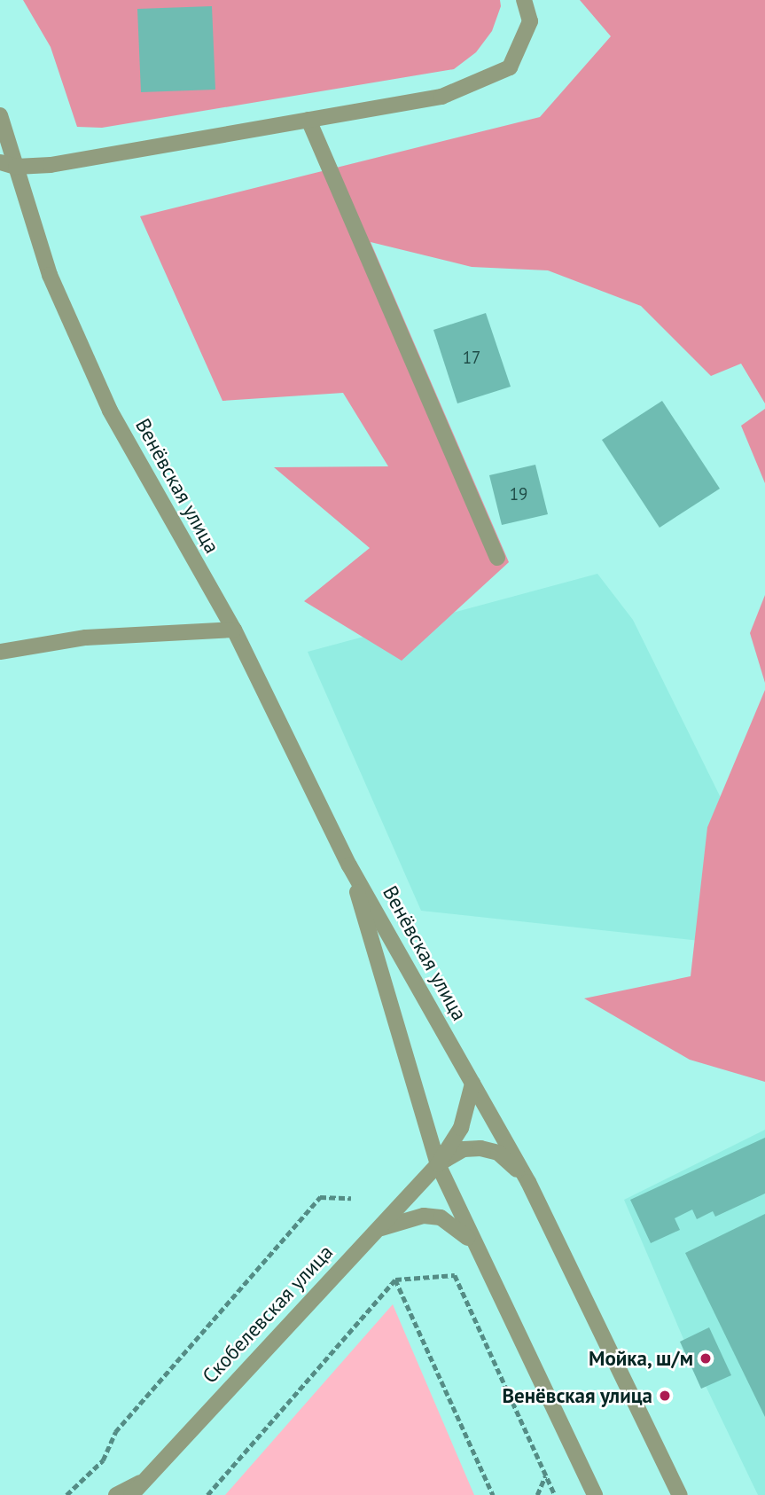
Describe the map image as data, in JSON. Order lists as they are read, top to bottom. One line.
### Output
{"streets":{"street":["Венёвская улица","Скобелевская улица"]},"crossings":[["Венёвская улица","Скобелевская улица"]],"places":["Мойка, ш/м","Венёвская улица"],"house_numbers":["17","19"]}
